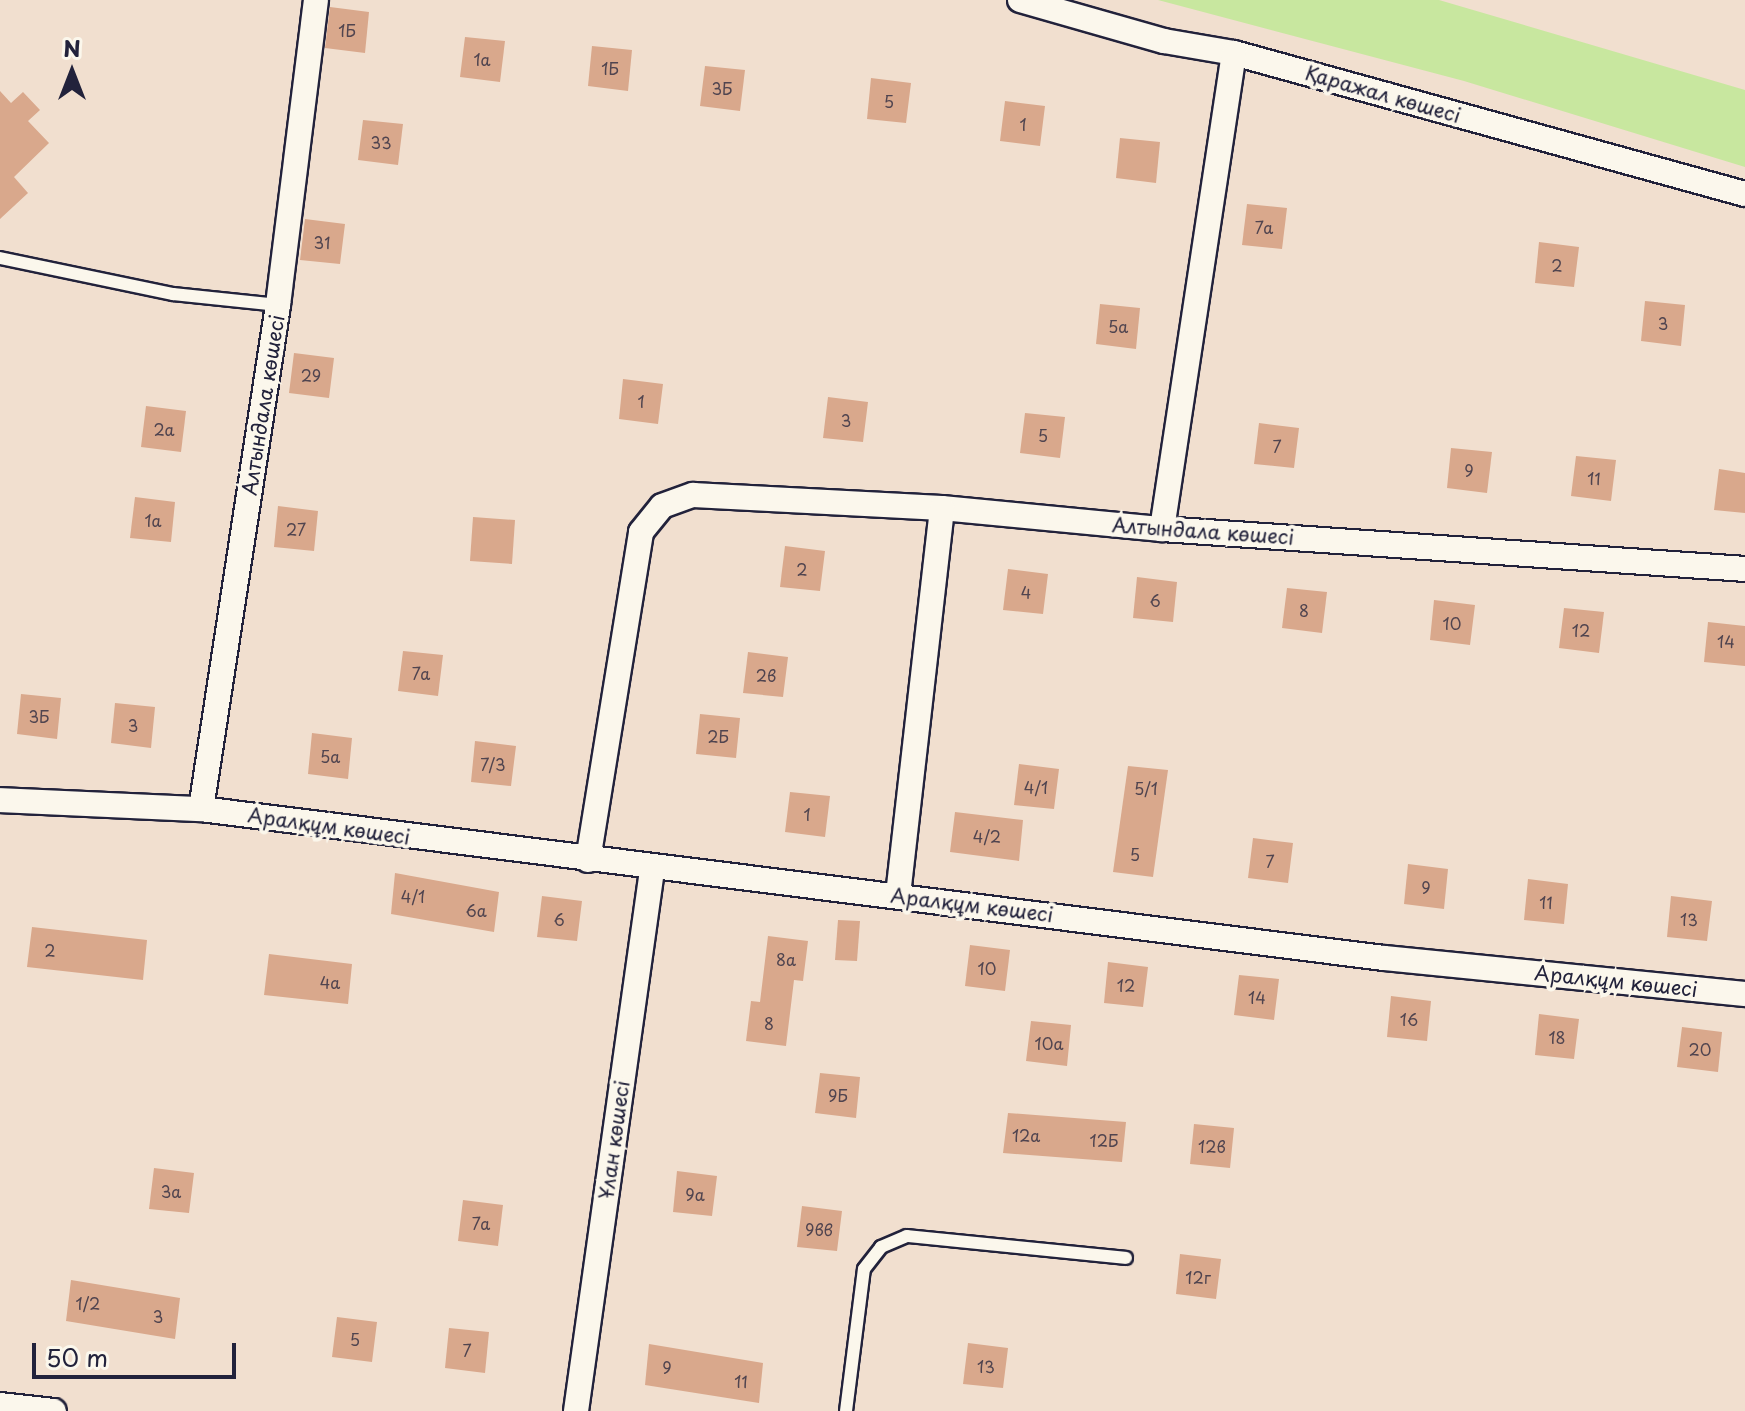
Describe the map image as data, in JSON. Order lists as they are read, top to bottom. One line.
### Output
{"streets":{"street":["Қаражал көшесі","Алтындала көшесі","Аралқұм көшесі","Ұлан көшесі"]},"crossings":[["Алтындала көшесі","Аралқұм көшесі"],["Аралқұм көшесі","Ұлан көшесі"]],"house_numbers":["1Б","1а","1Б","3Б","5","1","33","7а","31","2","3","5а","29","1","3","2а","5","7","9","11","1а","27","2","4","6","8","10","12","14","7а","2в","3Б","3","2Б","5а","7/3","4/1","5/1","1","4/2","5","7","9","4/1","11","6а","6","13","2","8а","10","4а","12","14","16","8","18","10а","20","9Б","12а","12Б","12в","3а","9а","7а","9вв","12г","1/2","3","5","7","13","9","11"],"scale_bar":"50 m","north":"top"}
